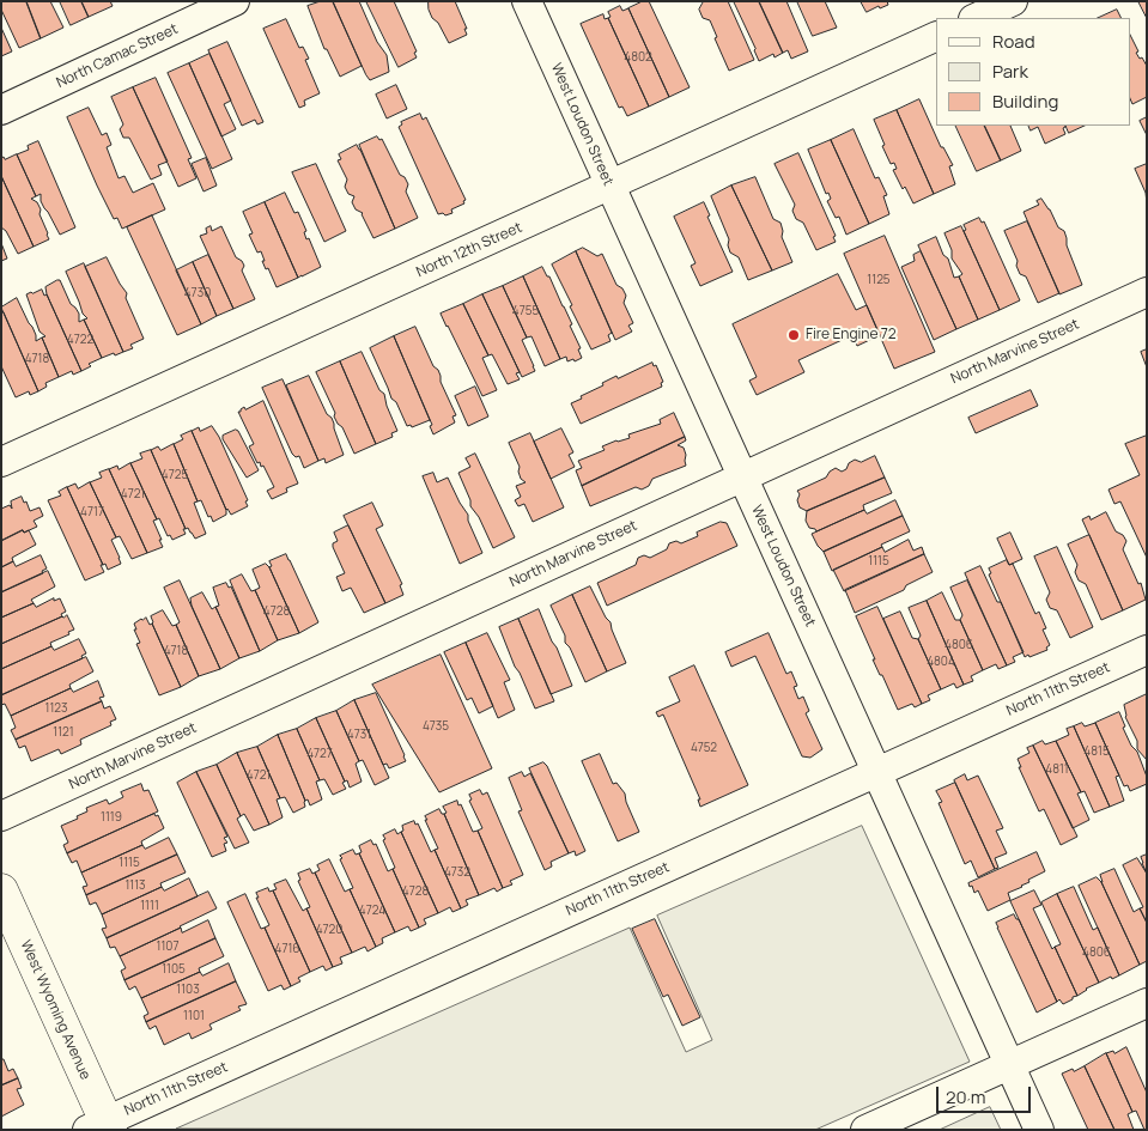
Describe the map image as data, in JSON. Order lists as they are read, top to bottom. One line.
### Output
{"streets":{"street":["North Camac Street","West Loudon Street","North 12th Street","North Marvine Street","North 11th Street","West Wyoming Avenue"]},"crossings":[["West Loudon Street","North 12th Street"],["West Loudon Street","North Marvine Street"],["West Loudon Street","North 11th Street"],["North 11th Street","West Wyoming Avenue"]],"places":["Fire Engine 72"],"house_numbers":["4802","1125","4730","4755","4722","4718","4725","4721","4717","1115","4728","4806","4718","4804","1123","4735","1121","4731","4752","4815","4727","4811","4721","1119","1115","4732","1113","4728","1111","4724","4720","1107","4716","4806","1105","1103","1101"],"legend":["Road","Park","Building"],"scale_bar":"20 m"}
